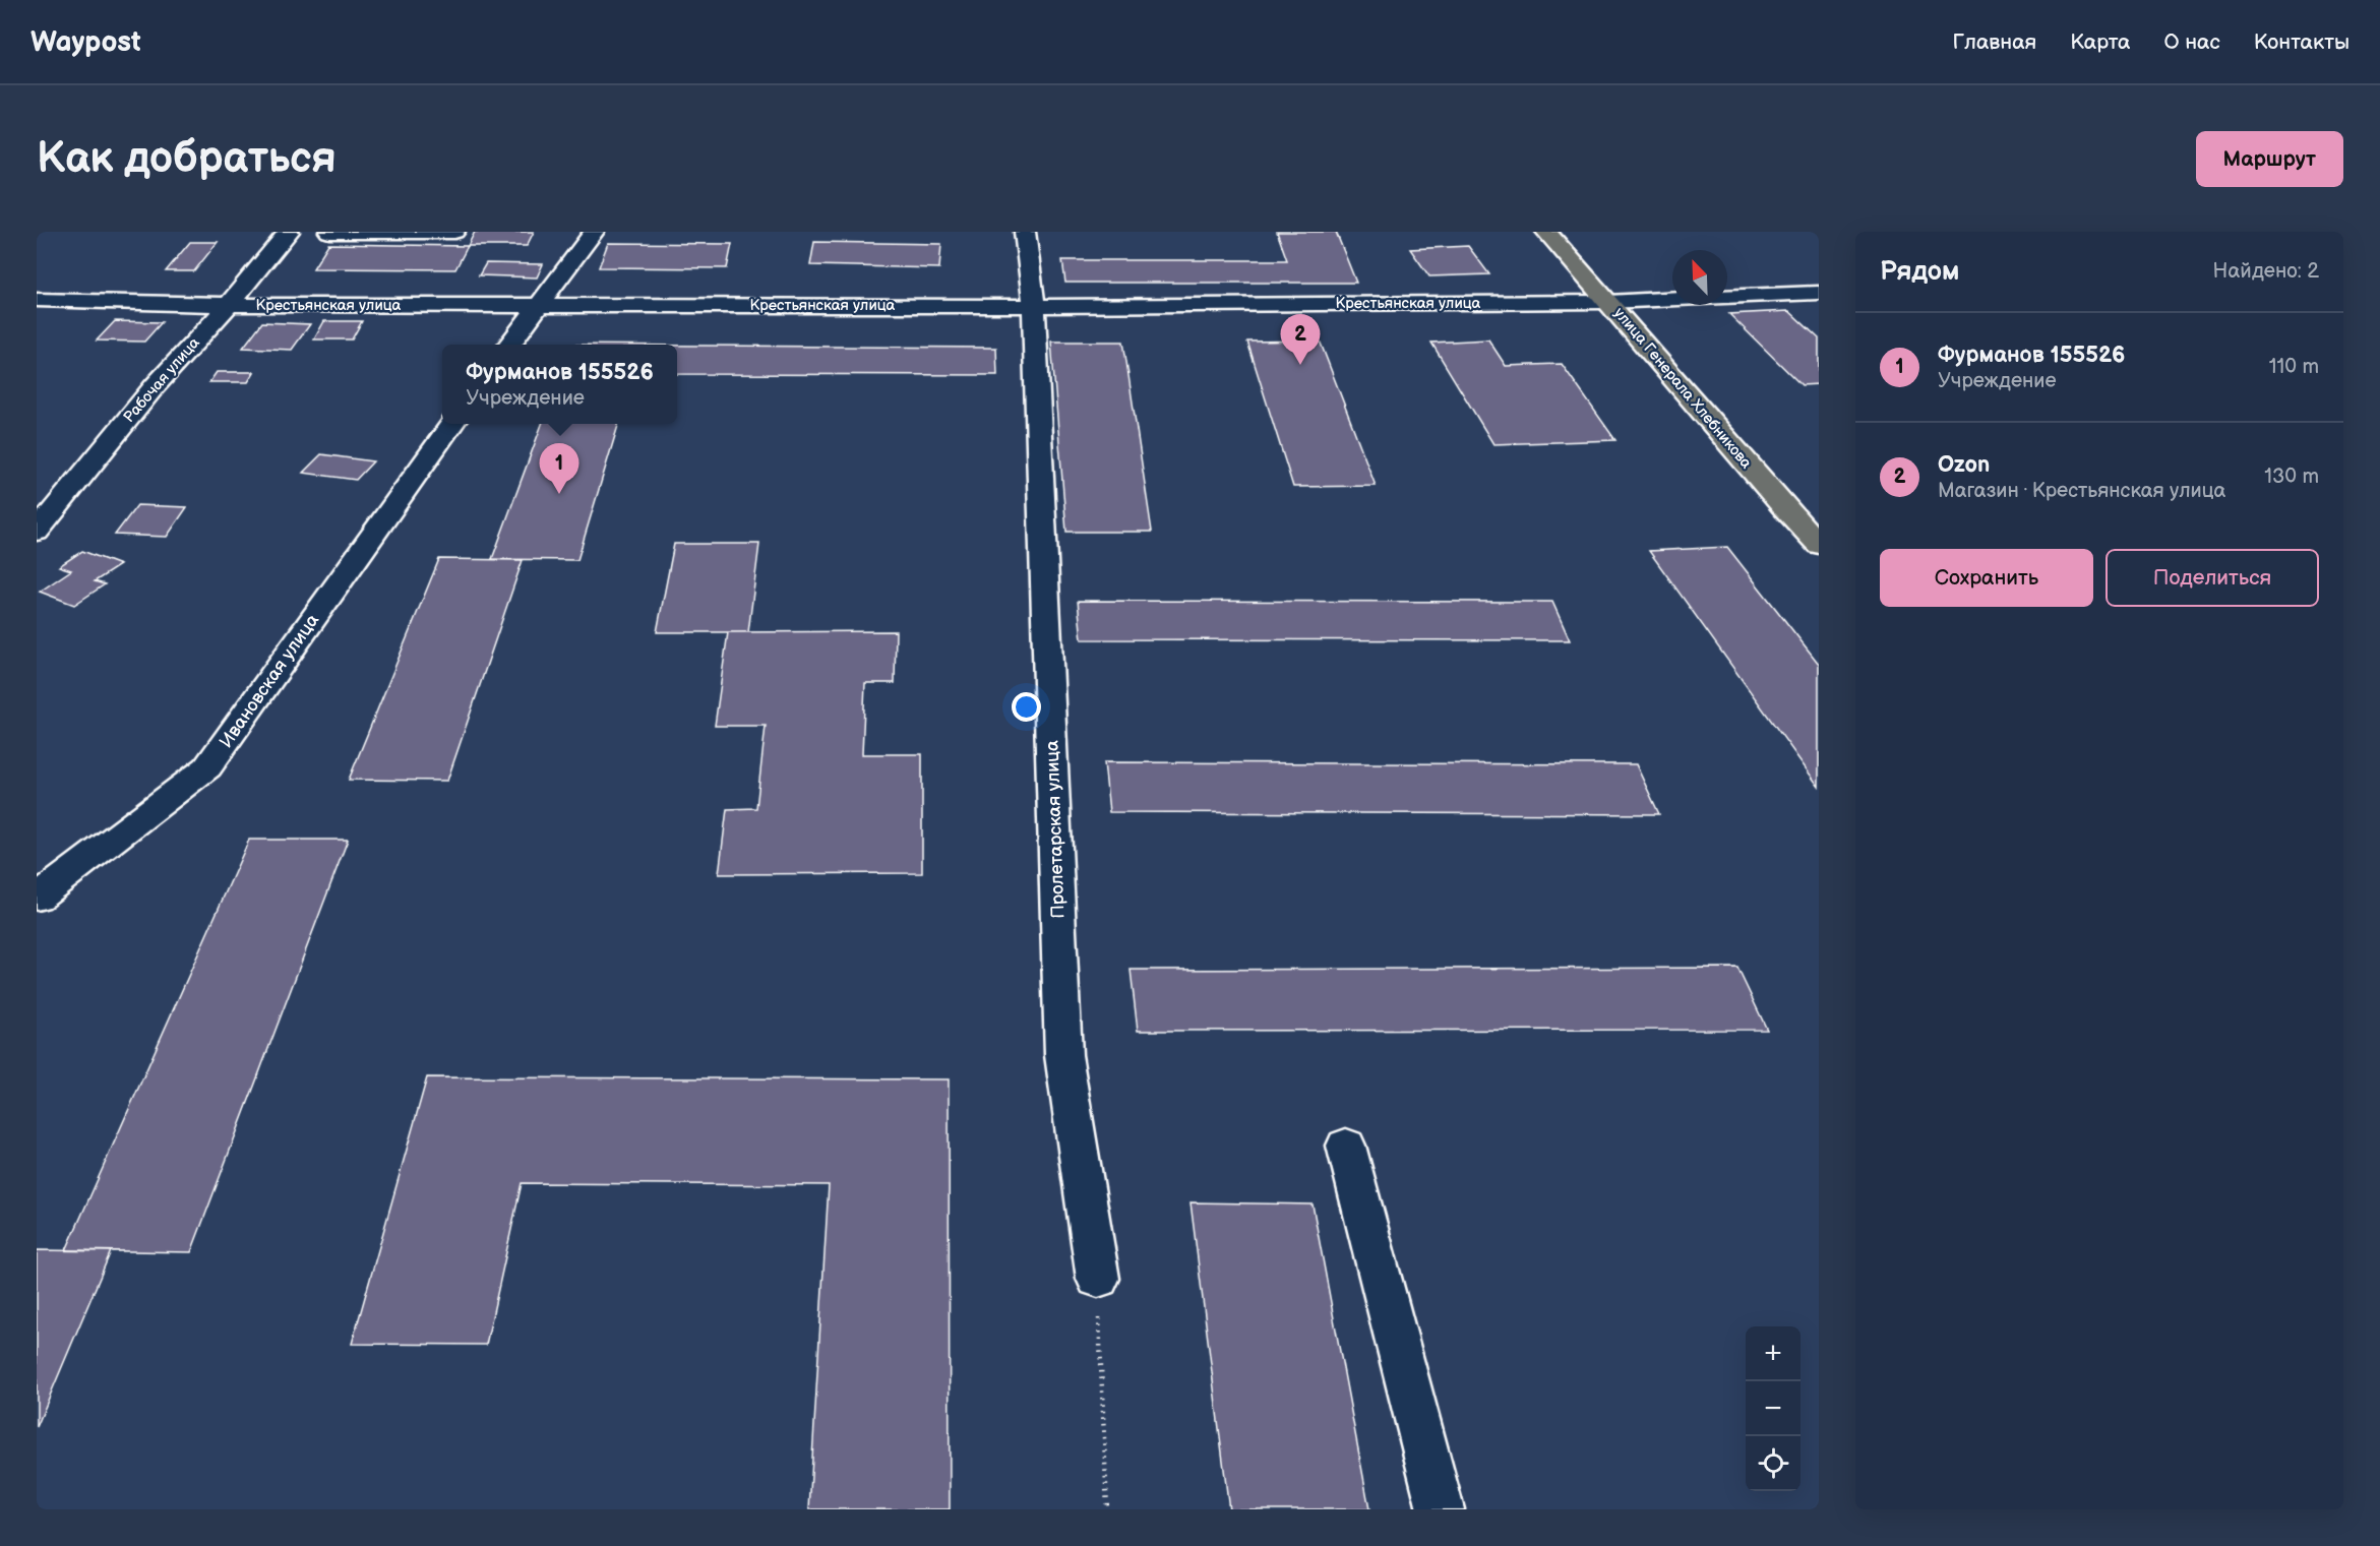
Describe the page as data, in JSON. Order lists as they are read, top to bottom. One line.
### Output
{"streets":{"main road":["улица Генерала Хлебникова"],"street":["Крестьянская улица","Рабочая улица","Ивановская улица","Пролетарская улица"]},"crossings":[["Крестьянская улица","Рабочая улица"],["Крестьянская улица","улица Генерала Хлебникова"],["Крестьянская улица","Пролетарская улица"]],"north":"top left","page":{"header":"Waypost","nav":["Главная","Карта","О нас","Контакты"],"buttons":["Маршрут",["Сохранить","Поделиться"]],"title":"Как добраться","heading":["Рядом","Найдено: 2"],"list":[{"mark":"1","name":"Фурманов 155526","note":"Учреждение","value":"110 m"},{"mark":"2","name":"Ozon","note":"Магазин · Крестьянская улица","value":"130 m"}],"pins":["2","1"],"popup":["Фурманов 155526","Учреждение"],"map_buttons":["+","−"]}}
